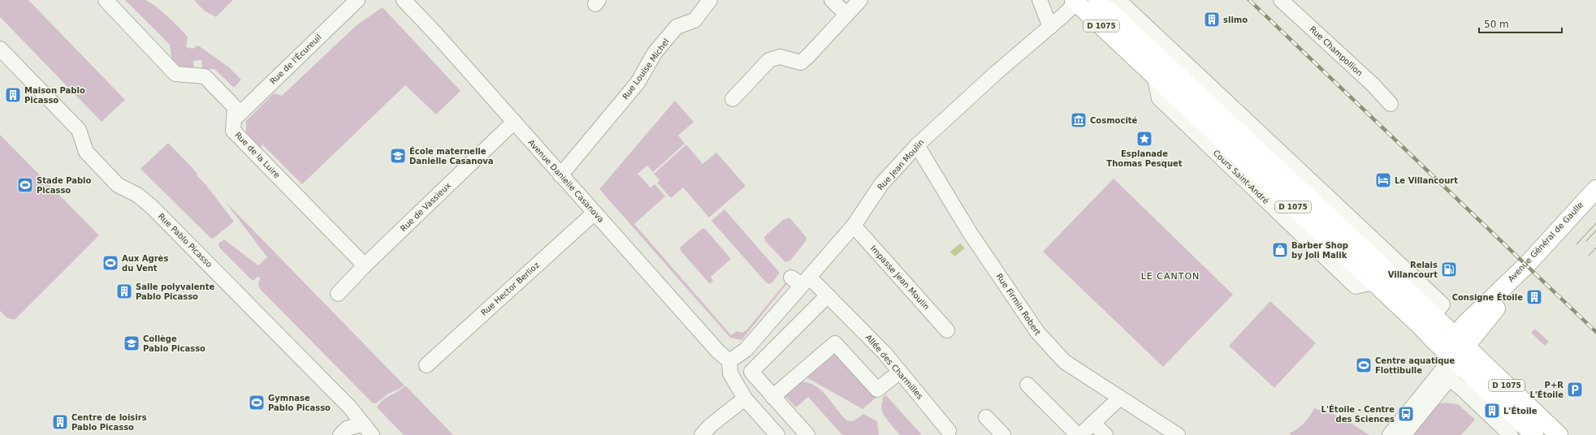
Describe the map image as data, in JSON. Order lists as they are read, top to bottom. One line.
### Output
{"streets":{"main road":["D 1075","Cours Saint-André","Avenue Général de Gaulle"],"street":["Rue Champollion","Rue de l'Écureuil","Rue Louise Michel","Rue de la Luire","Rue Jean Moulin","Avenue Danielle Casanova","Rue de Vassieux","Rue Pablo Picasso","Impasse Jean Moulin","Rue Hector Berlioz","Rue Firmin Robert","Allée des Charmilles"]},"crossings":[["D 1075","Rue Jean Moulin"],["D 1075","Cours Saint-André"],["D 1075","Avenue Général de Gaulle"],["Rue de l'Écureuil","Rue de la Luire"],["Rue Louise Michel","Avenue Danielle Casanova"],["Rue de la Luire","Rue de Vassieux"],["Rue Jean Moulin","Avenue Danielle Casanova"],["Rue Jean Moulin","Impasse Jean Moulin"],["Rue Jean Moulin","Rue Firmin Robert"],["Rue Jean Moulin","Allée des Charmilles"],["Cours Saint-André","Avenue Général de Gaulle"],["Avenue Danielle Casanova","Rue de Vassieux"],["Avenue Danielle Casanova","Rue Hector Berlioz"]],"districts":["LE CANTON"],"places":{"building":["slimo","Maison Pablo Picasso","Salle polyvalente Pablo Picasso","Consigne Étoile","L'Étoile","Centre de loisirs Pablo Picasso"],"museum":["Cosmocité"],"place":["Esplanade Thomas Pesquet"],"school or university":["École maternelle Danielle Casanova","Collège Pablo Picasso"],"hotel":["Le Villancourt"],"sports":["Stade Pablo Picasso","Aux Agrès du Vent","Centre aquatique Flottibulle","Gymnase Pablo Picasso"],"shop":["Barber Shop by Joli Malik"],"fuel station":["Relais Villancourt"],"parking":["P+R L'Étoile"],"bus stop":["L'Étoile - Centre des Sciences"]},"scale_bar":"50 m"}
